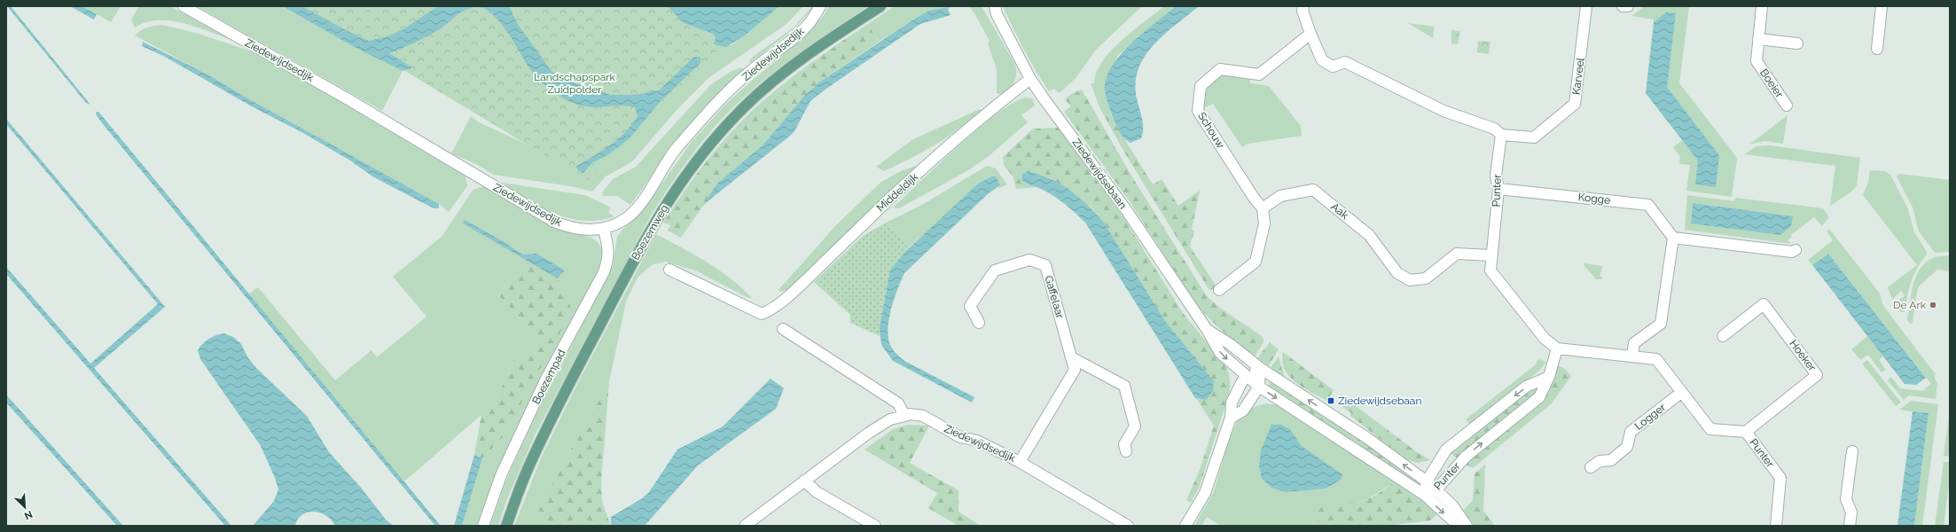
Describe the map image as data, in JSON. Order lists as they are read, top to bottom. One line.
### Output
{"streets":{"main road":["Boezemweg"],"street":["Ziedewijdsedijk","Karveel","Boeier","Schouw","Ziedewijdsebaan","Punter","Middeldijk","Kogge","Aak","Gaffelaar","Hoeker","Boezempad","Logger"]},"crossings":[["Ziedewijdsedijk","Gaffelaar"],["Ziedewijdsedijk","Boezempad"],["Karveel","Punter"],["Schouw","Aak"],["Ziedewijdsebaan","Punter"],["Ziedewijdsebaan","Middeldijk"],["Punter","Kogge"],["Punter","Aak"],["Punter","Hoeker"],["Punter","Logger"]],"parks":["Landschapspark Zuidpolder"],"places":{"other":["De Ark"],"transit":["Ziedewijdsebaan"]},"north":"bottom right"}
